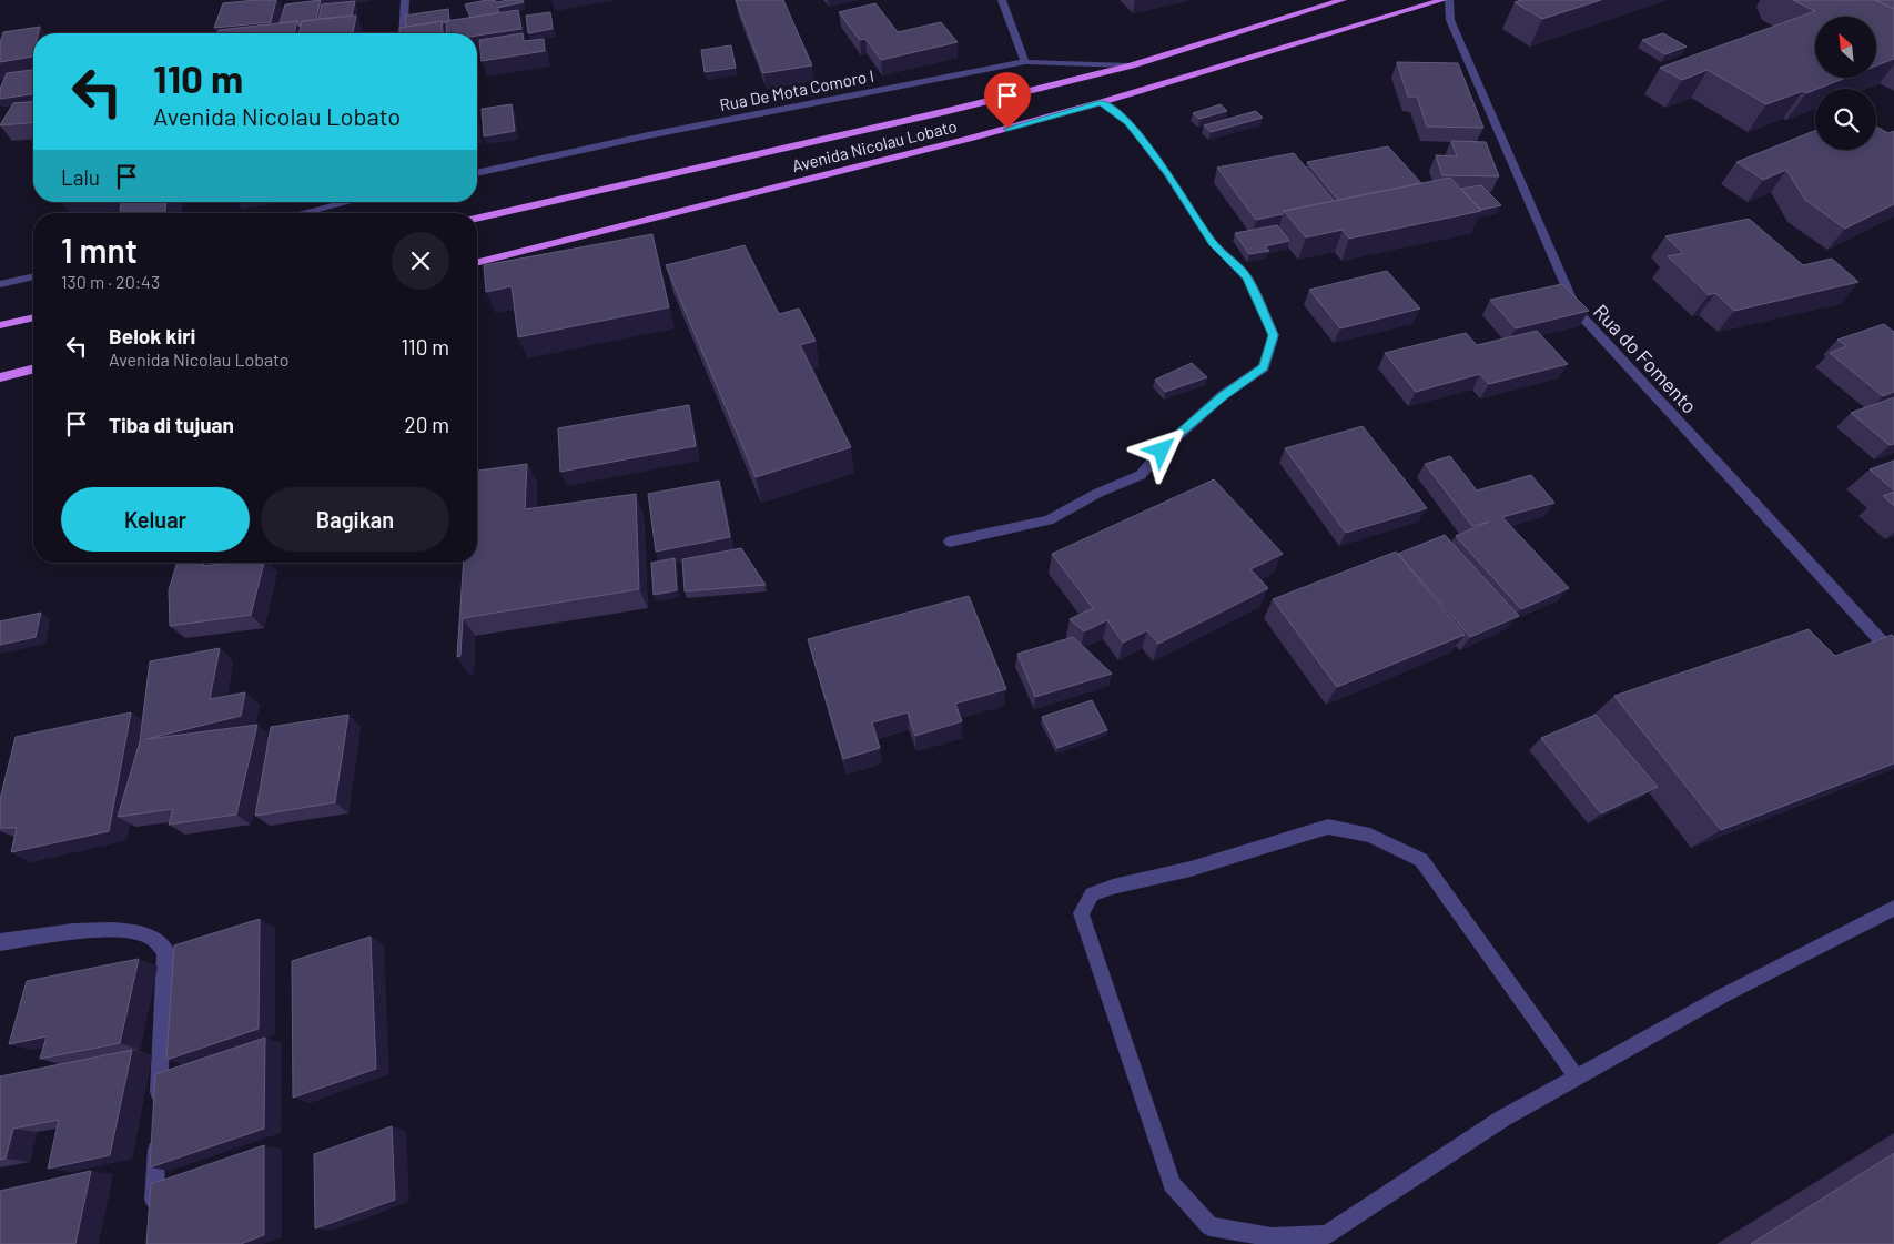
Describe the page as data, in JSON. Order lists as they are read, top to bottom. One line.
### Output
{"streets":{"main road":["Avenida Nicolau Lobato"],"street":["Rua De Mota Comoro I","Rua do Fomento"]},"crossings":[["Rua De Mota Comoro I","Avenida Nicolau Lobato"]],"north":"top left","page":{"turn":["110 m","Avenida Nicolau Lobato"],"then":"Lalu","heading":["1 mnt","130 m · 20:43"],"list":[{"name":"Belok kiri","note":"Avenida Nicolau Lobato","value":"110 m"},{"name":"Tiba di tujuan","value":"20 m"}],"buttons":["Keluar","Bagikan"]}}
